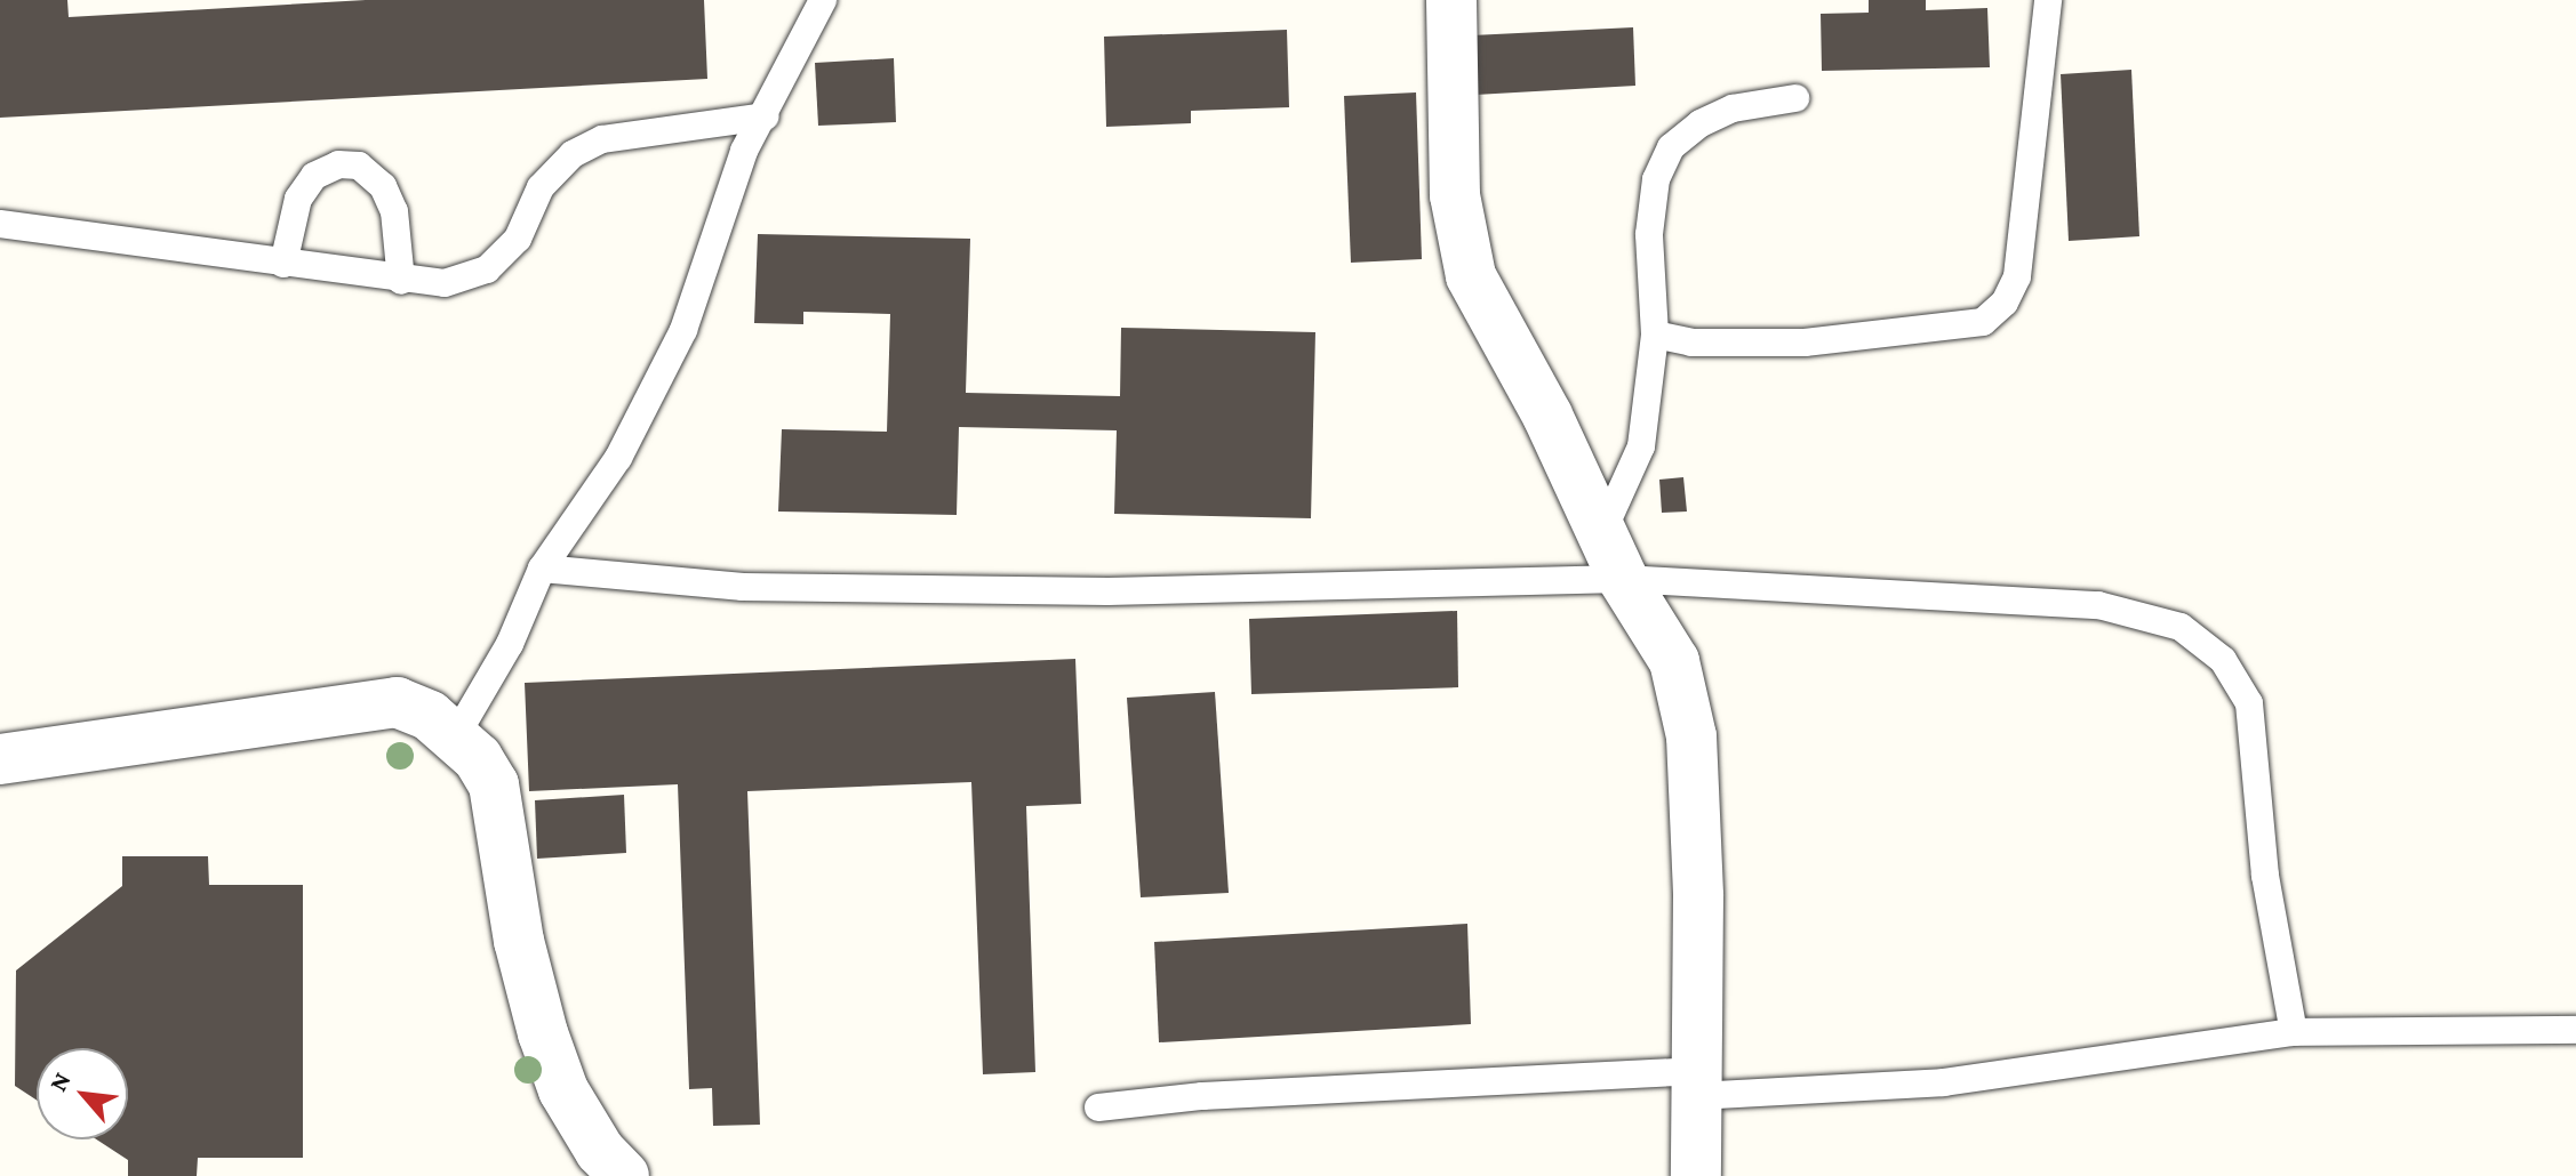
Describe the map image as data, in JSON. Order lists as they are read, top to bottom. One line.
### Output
{"north":"top left"}
